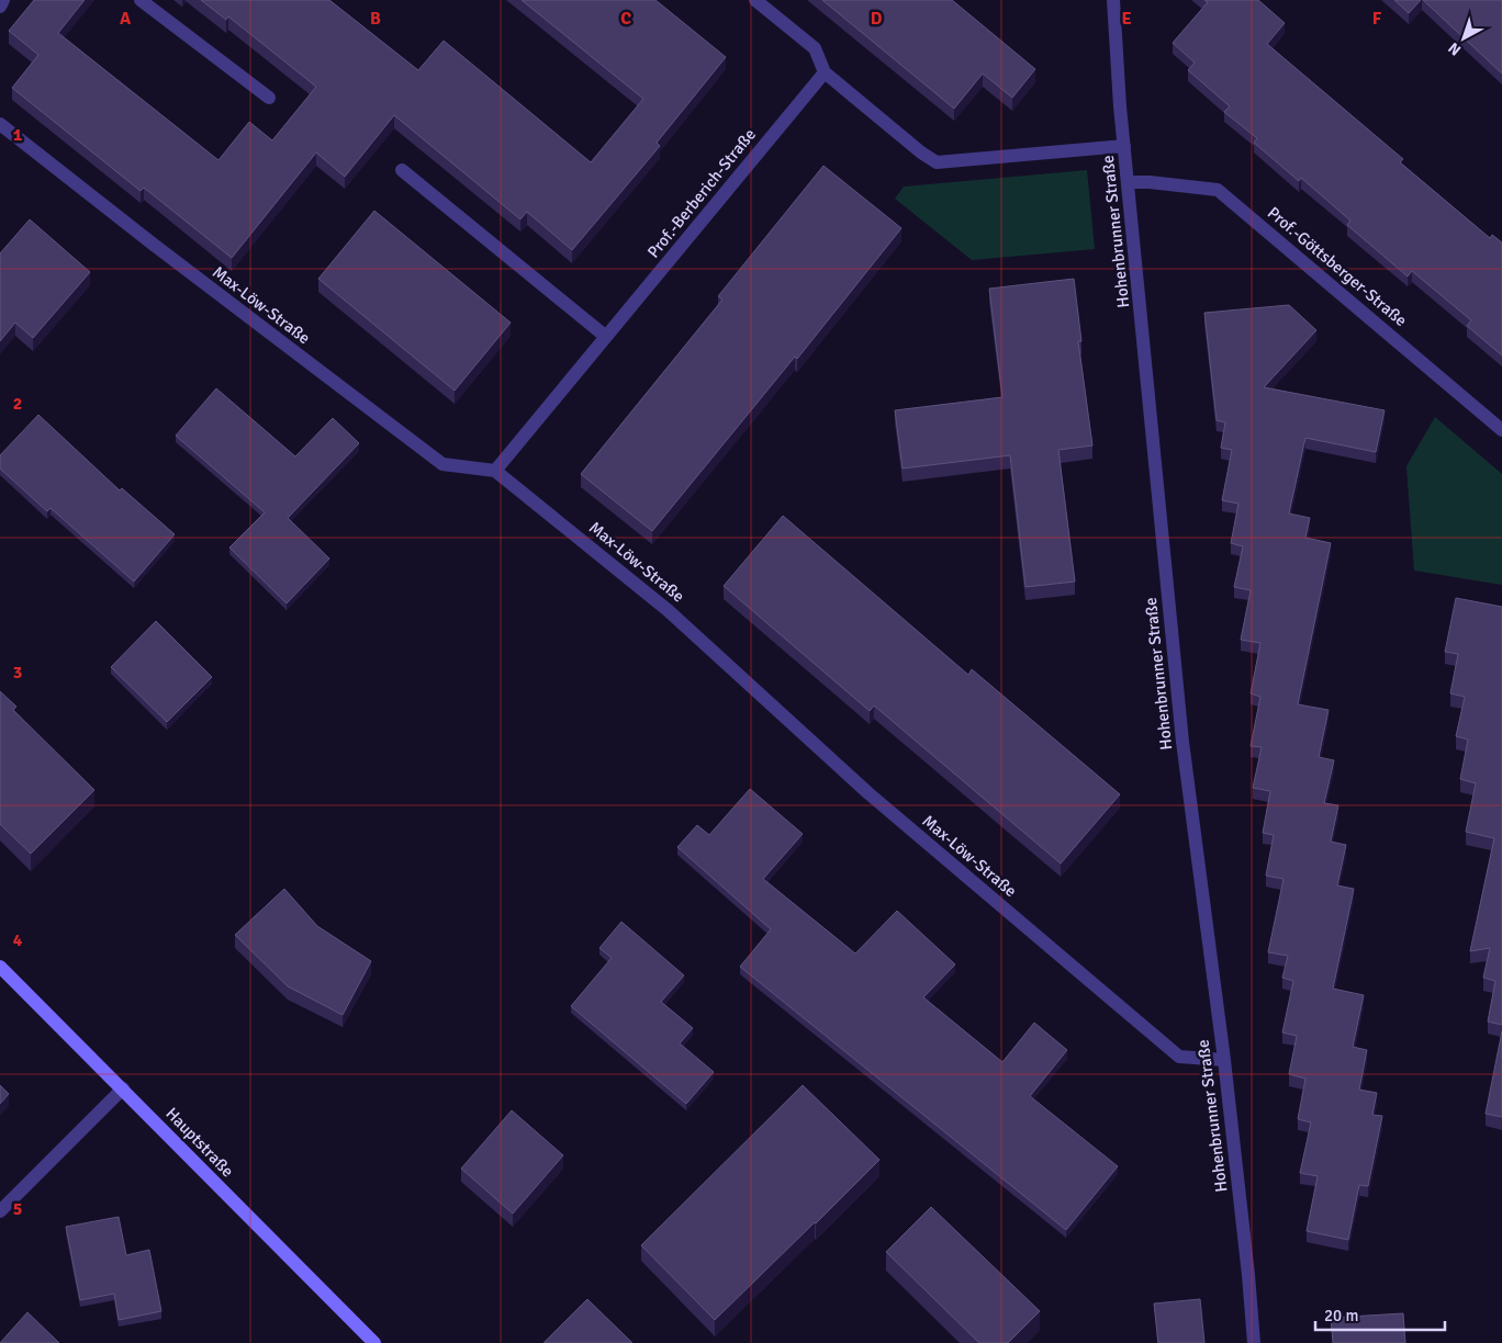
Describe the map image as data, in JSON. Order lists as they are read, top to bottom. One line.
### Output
{"streets":{"street":["Prof.-Berberich-Straße","Hohenbrunner Straße","Prof.-Göttsberger-Straße","Max-Löw-Straße","Hauptstraße"]},"crossings":[["Prof.-Berberich-Straße","Max-Löw-Straße"],["Hohenbrunner Straße","Prof.-Göttsberger-Straße"],["Hohenbrunner Straße","Max-Löw-Straße"]],"scale_bar":"20 m","north":"bottom left","grid":{"columns":["A","B","C","D","E","F"],"rows":["1","2","3","4","5"]}}
